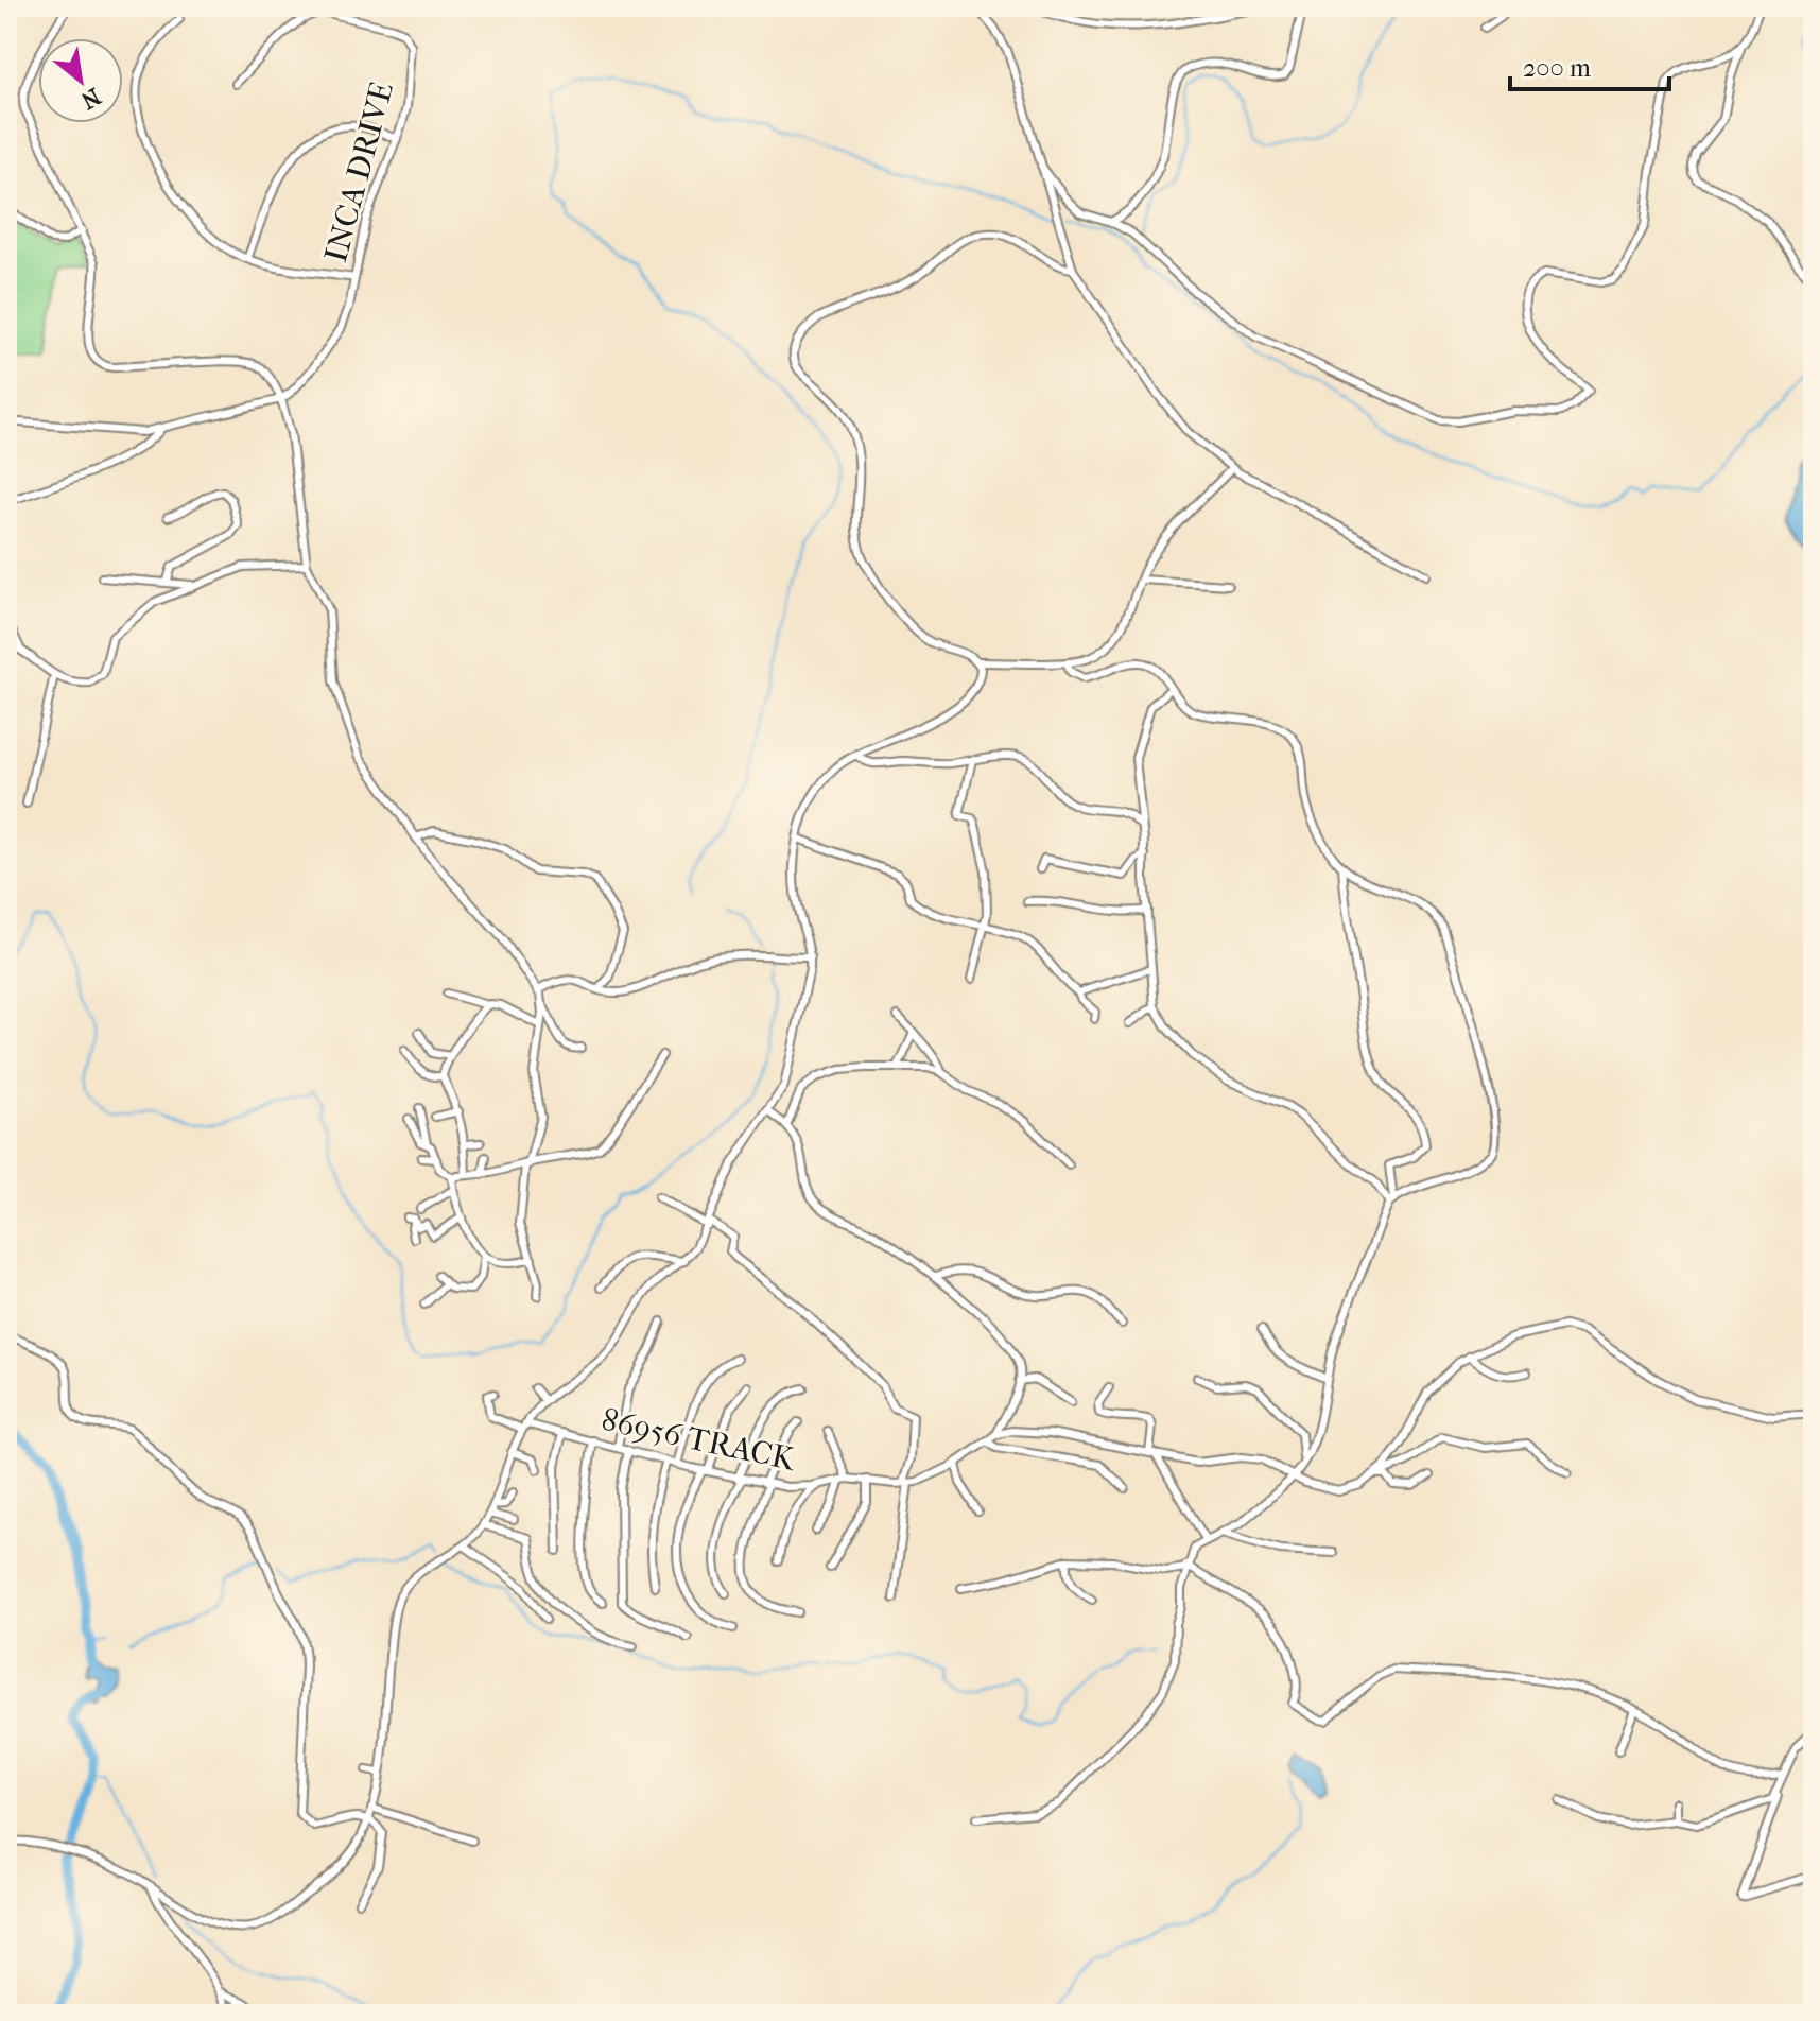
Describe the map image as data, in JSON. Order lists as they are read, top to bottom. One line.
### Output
{"streets":{"street":["INCA DRIVE","86956 TRACK"]},"scale_bar":"200 m","north":"bottom right"}
